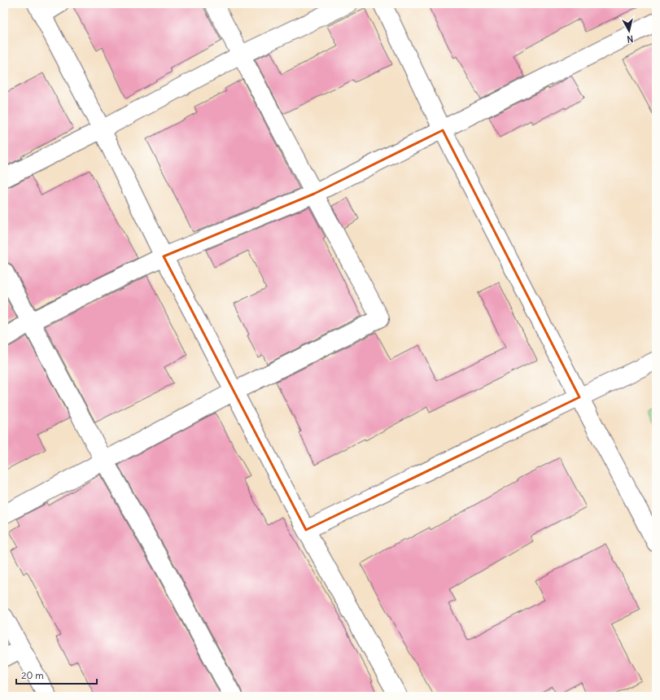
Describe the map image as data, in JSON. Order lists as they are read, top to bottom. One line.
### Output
{"scale_bar":"20 m","north":"bottom"}
